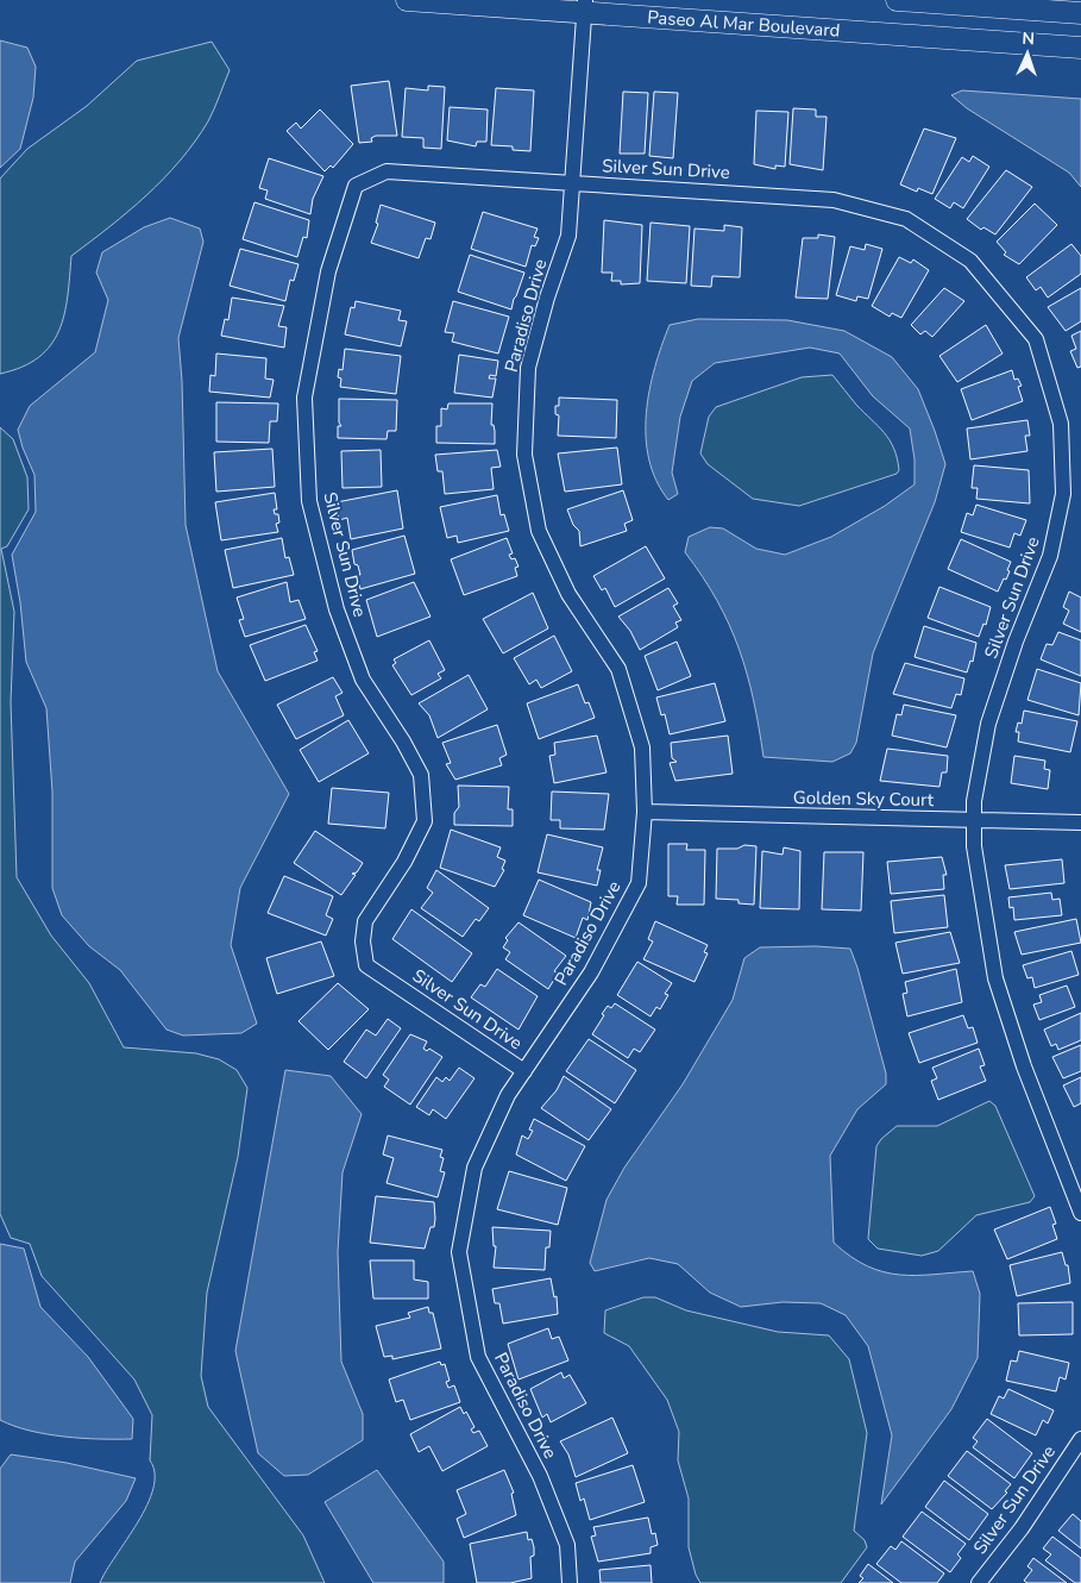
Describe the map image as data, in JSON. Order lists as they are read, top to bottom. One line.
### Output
{"streets":{"main road":["Paseo Al Mar Boulevard"],"street":["Silver Sun Drive","Paradiso Drive","Golden Sky Court"]},"crossings":[["Paseo Al Mar Boulevard","Paradiso Drive"],["Silver Sun Drive","Paradiso Drive"],["Silver Sun Drive","Golden Sky Court"],["Paradiso Drive","Golden Sky Court"]],"north":"top"}
